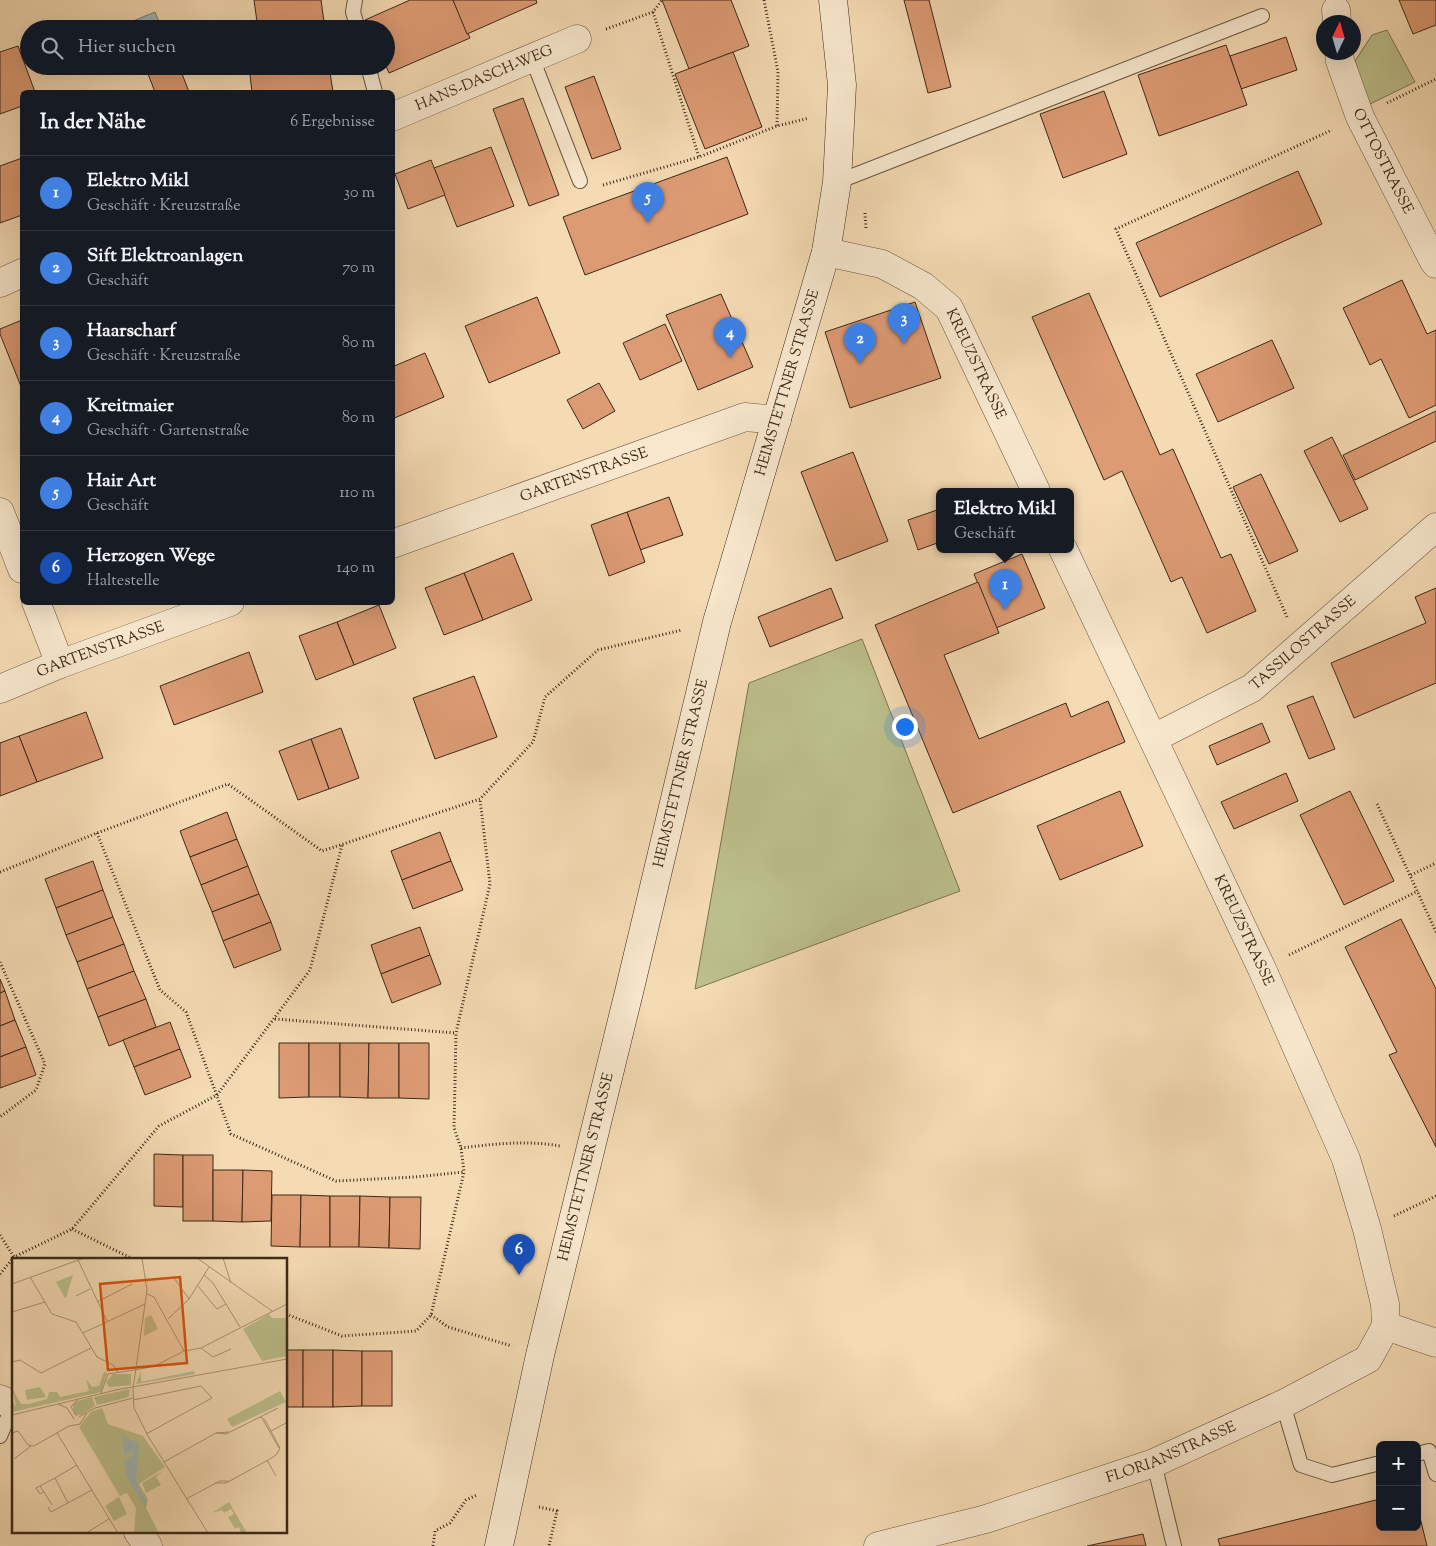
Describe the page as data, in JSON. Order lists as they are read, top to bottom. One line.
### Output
{"streets":{"street":["HANS-DASCH-WEG","OTTOSTRASSE","KREUZSTRASSE","HEIMSTETTNER STRASSE","GARTENSTRASSE","TASSILOSTRASSE","FLORIANSTRASSE"]},"crossings":[["KREUZSTRASSE","HEIMSTETTNER STRASSE"],["KREUZSTRASSE","TASSILOSTRASSE"],["KREUZSTRASSE","FLORIANSTRASSE"],["HEIMSTETTNER STRASSE","GARTENSTRASSE"]],"north":"top","page":{"search":"Hier suchen","heading":["In der Nähe","6 Ergebnisse"],"list":[{"mark":"1","name":"Elektro Mikl","note":"Geschäft · Kreuzstraße","value":"30 m"},{"mark":"2","name":"Sift Elektroanlagen","note":"Geschäft","value":"70 m"},{"mark":"3","name":"Haarscharf","note":"Geschäft · Kreuzstraße","value":"80 m"},{"mark":"4","name":"Kreitmaier","note":"Geschäft · Gartenstraße","value":"80 m"},{"mark":"5","name":"Hair Art","note":"Geschäft","value":"110 m"},{"mark":"6","name":"Herzogen Wege","note":"Haltestelle","value":"140 m"}],"pins":["5","3","4","2","1","6"],"popup":["Elektro Mikl","Geschäft"],"map_buttons":["+","−"]}}
